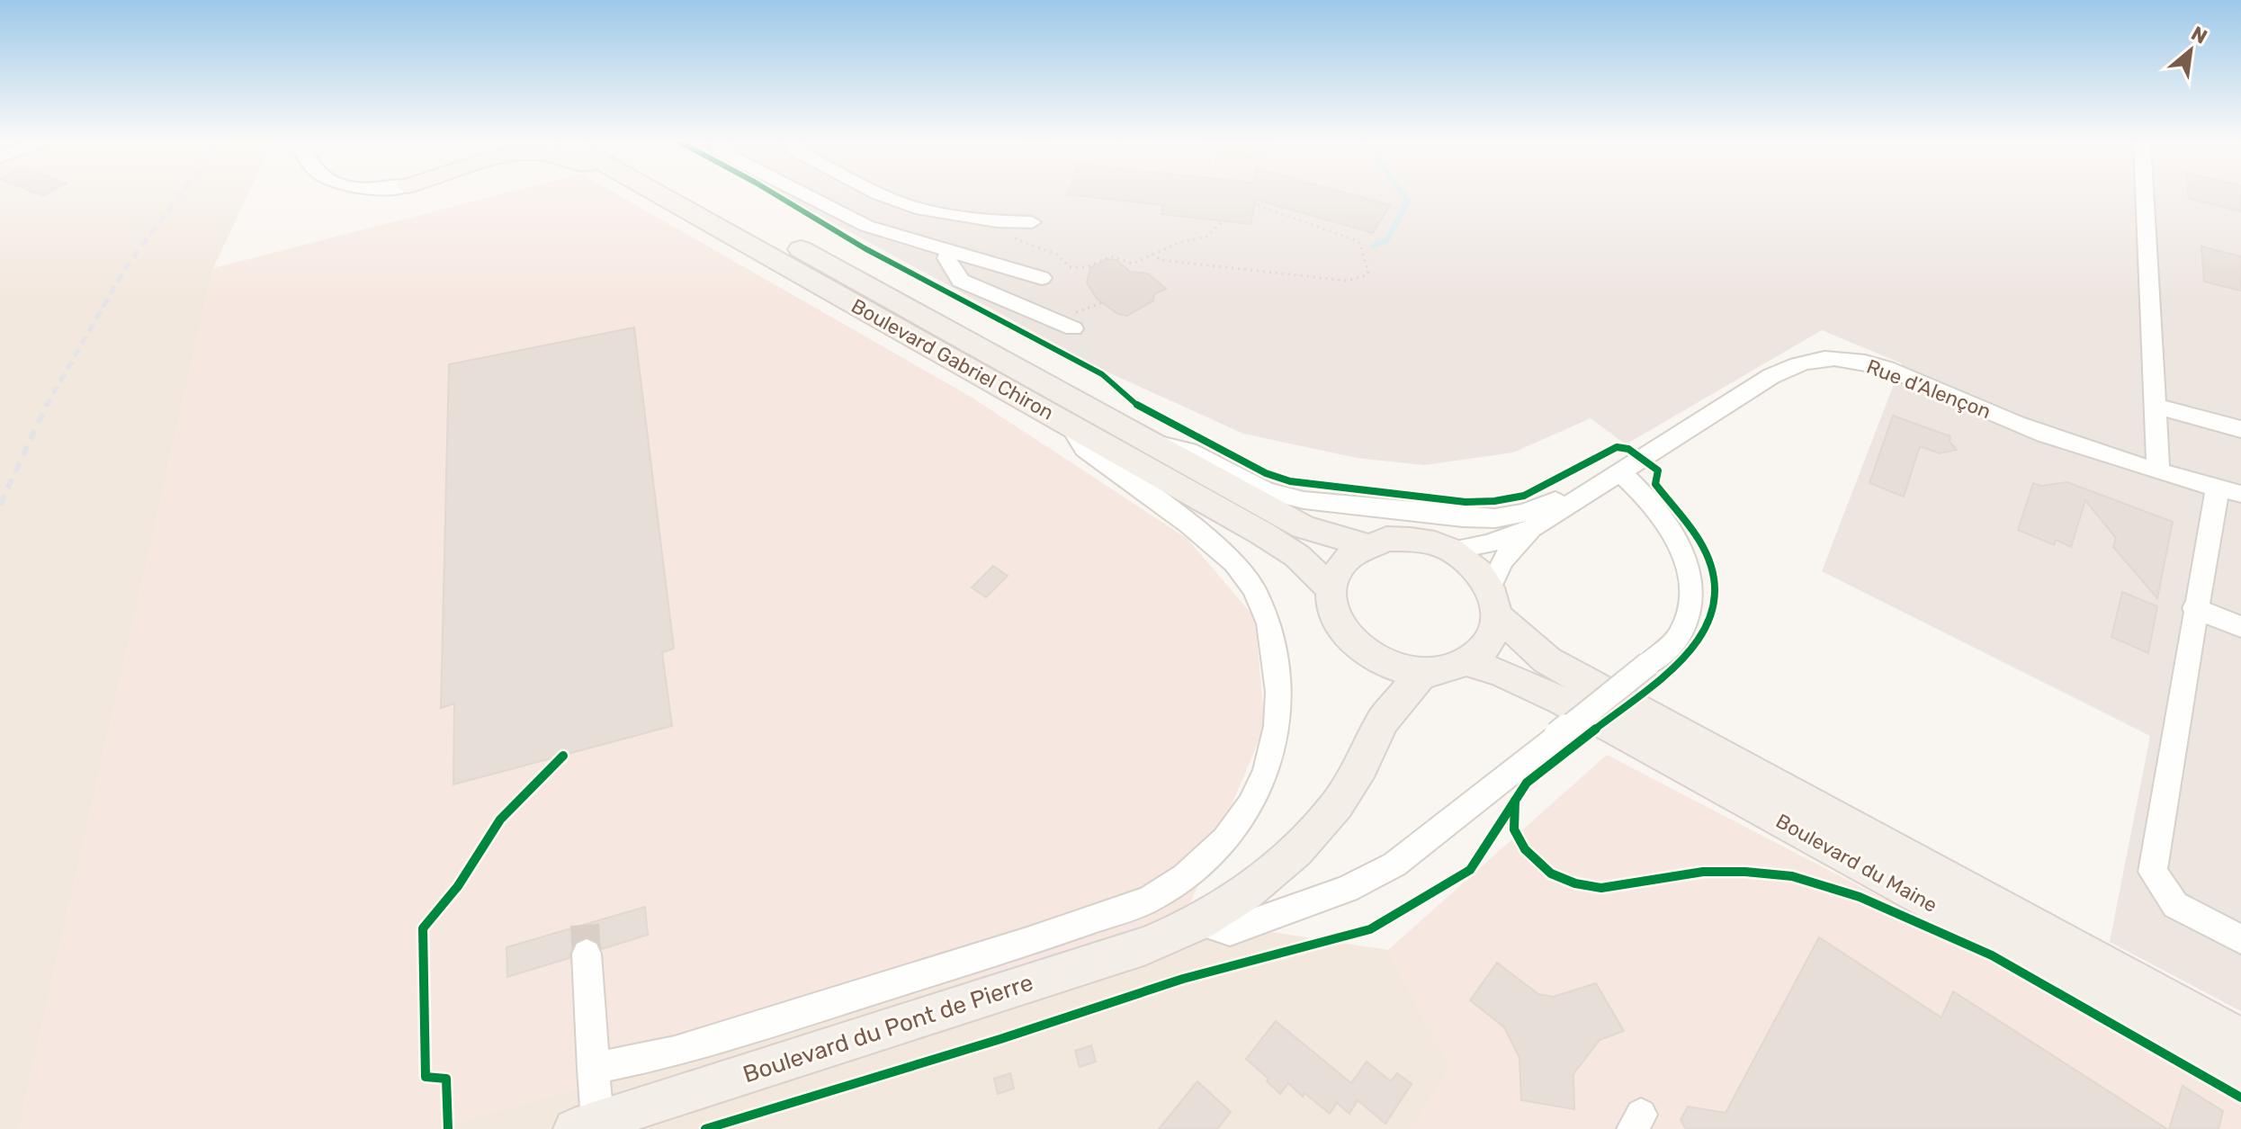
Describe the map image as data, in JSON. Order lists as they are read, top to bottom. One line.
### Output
{"streets":{"main road":["Boulevard Gabriel Chiron","Boulevard du Maine","Boulevard du Pont de Pierre"],"street":["Rue d’Alençon"]},"crossings":[["Boulevard Gabriel Chiron","Boulevard du Maine"]],"north":"top right"}
